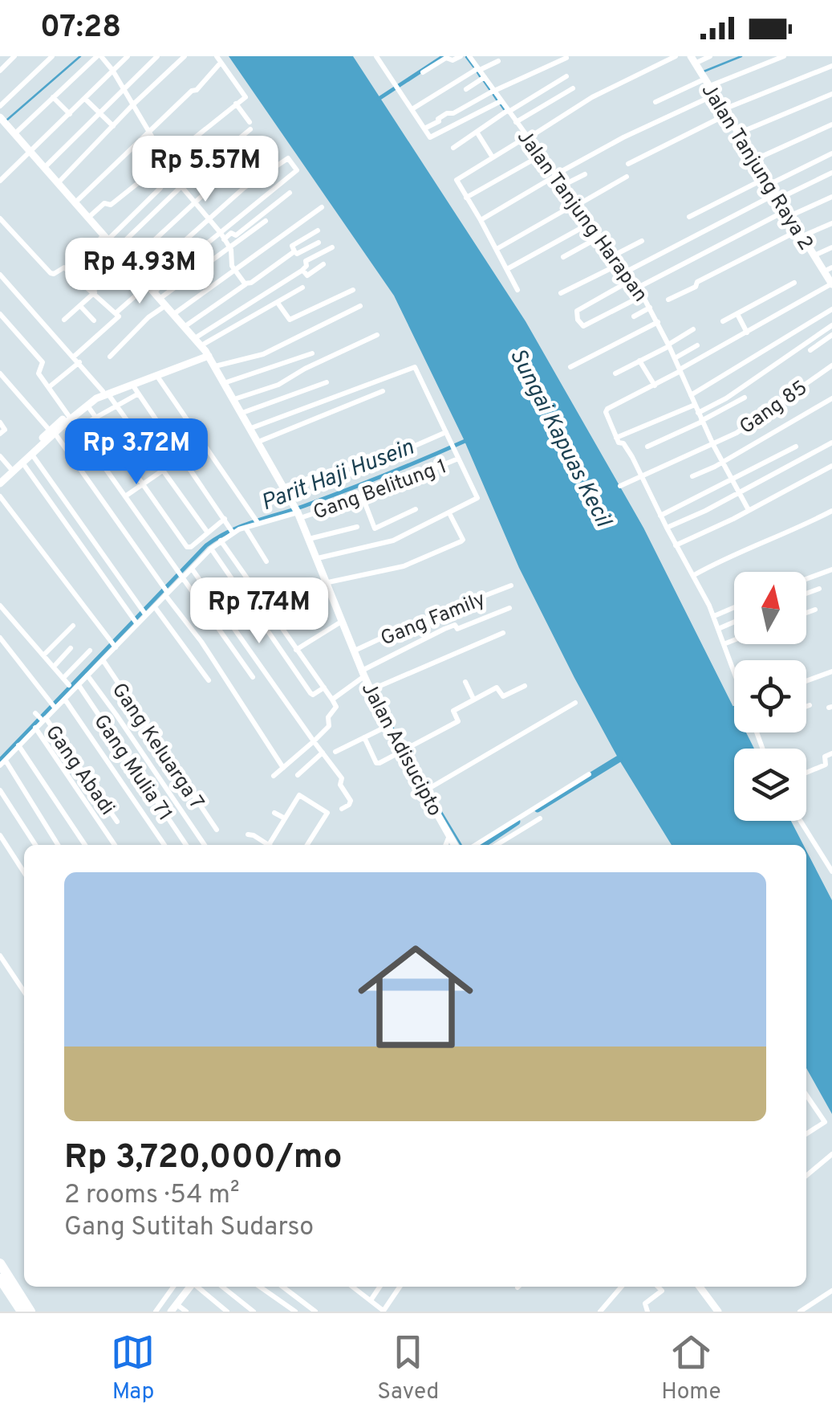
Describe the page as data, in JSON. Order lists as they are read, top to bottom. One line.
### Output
{"streets":{"main road":["Jalan Tanjung Raya 2","Jalan Adisucipto"],"street":["Jalan Tanjung Harapan","Gang 85","Gang Belitung 1","Gang Family","Gang Keluarga 7","Gang Mulia 71","Gang Abadi"]},"crossings":[["Jalan Tanjung Harapan","Gang 85"],["Gang Belitung 1","Jalan Adisucipto"],["Gang Family","Jalan Adisucipto"]],"water":["Sungai Kapuas Kecil","Parit Haji Husein"],"north":"top","page":{"status":"07:28","price":["Rp 5.57M","Rp 4.93M","Rp 3.72M","Rp 7.74M"],"list":[{"name":"Rp 3,720,000/mo","note":"2 rooms · 54 m² · Gang Sutitah Sudarso"}],"tabs":["Map","Saved","Home"]}}
